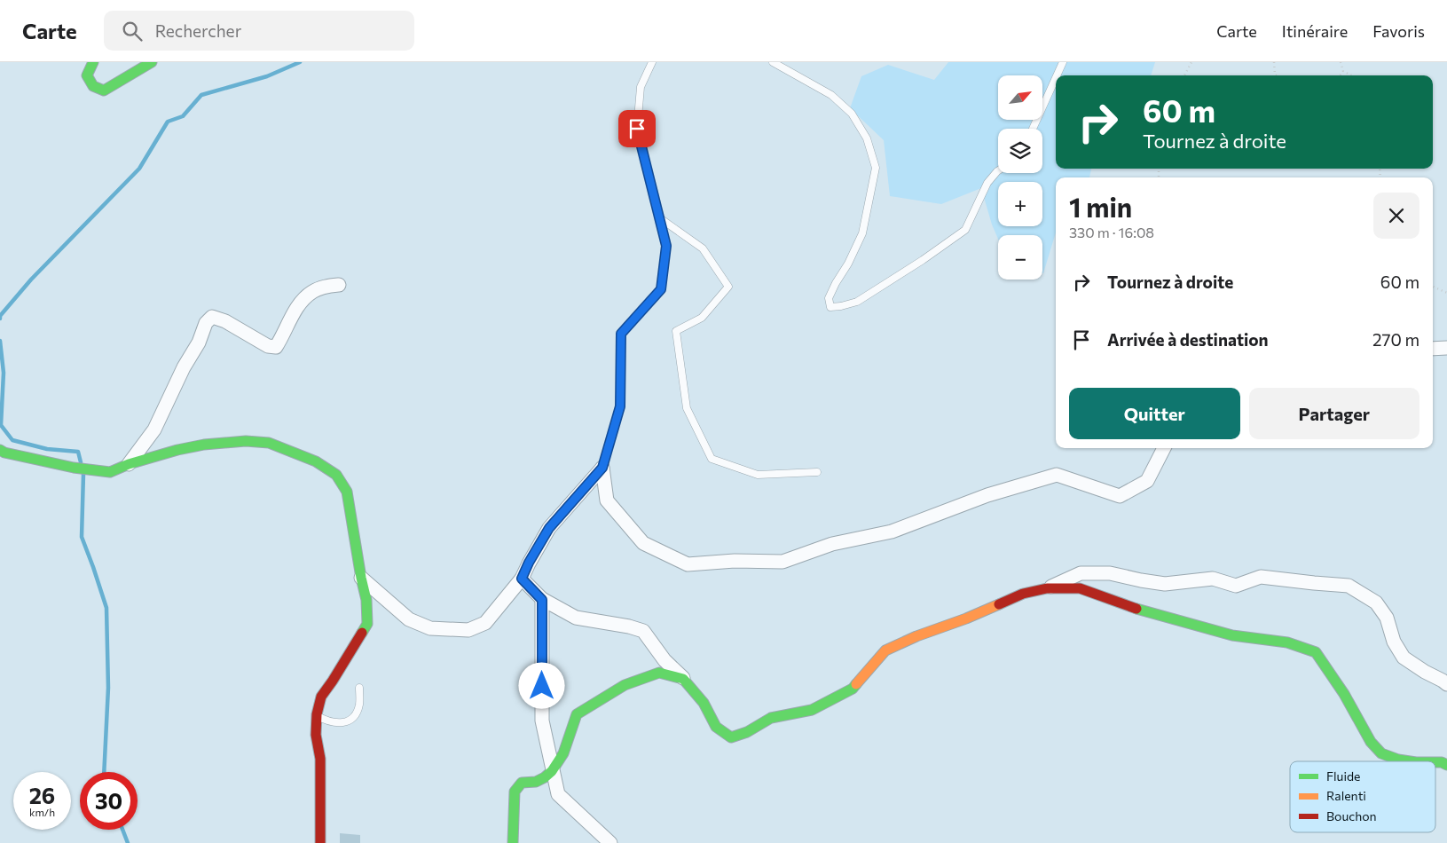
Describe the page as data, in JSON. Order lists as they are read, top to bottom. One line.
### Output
{"legend":["Fluide","Ralenti","Bouchon"],"north":"top right","page":{"header":"Carte","search":"Rechercher","nav":["Carte","Itinéraire","Favoris"],"map_buttons":["+","−"],"turn":["60 m","Tournez à droite"],"heading":["1 min","330 m · 16:08"],"list":[{"name":"Tournez à droite","value":"60 m"},{"name":"Arrivée à destination","value":"270 m"}],"buttons":["Quitter","Partager"],"speed":"26 km/h","limit":"30"}}
